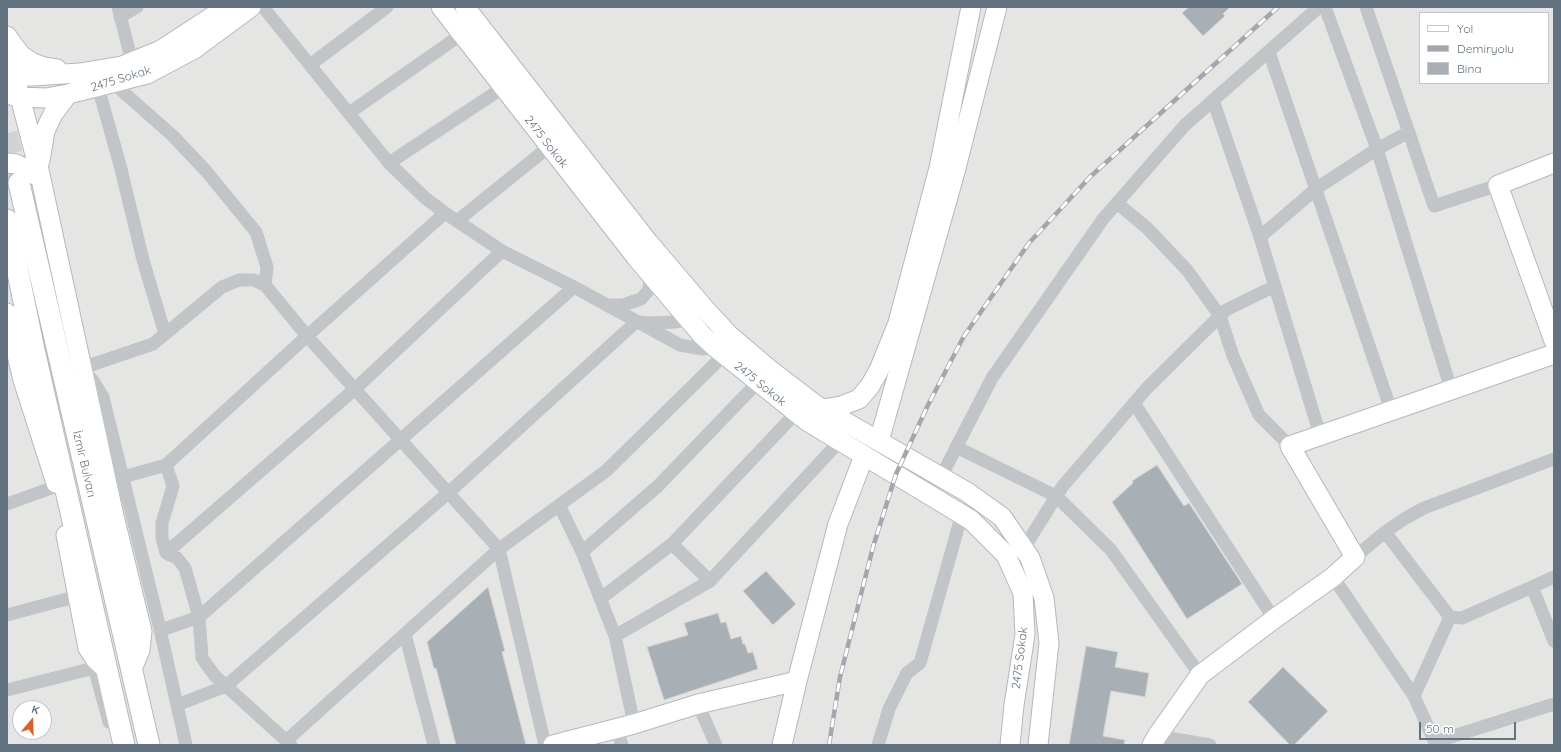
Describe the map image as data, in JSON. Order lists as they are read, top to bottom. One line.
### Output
{"streets":{"main road":["2475 Sokak","İzmir Bulvarı"]},"legend":["Yol","Demiryolu","Bina"],"scale_bar":"50 m","north":"top"}
